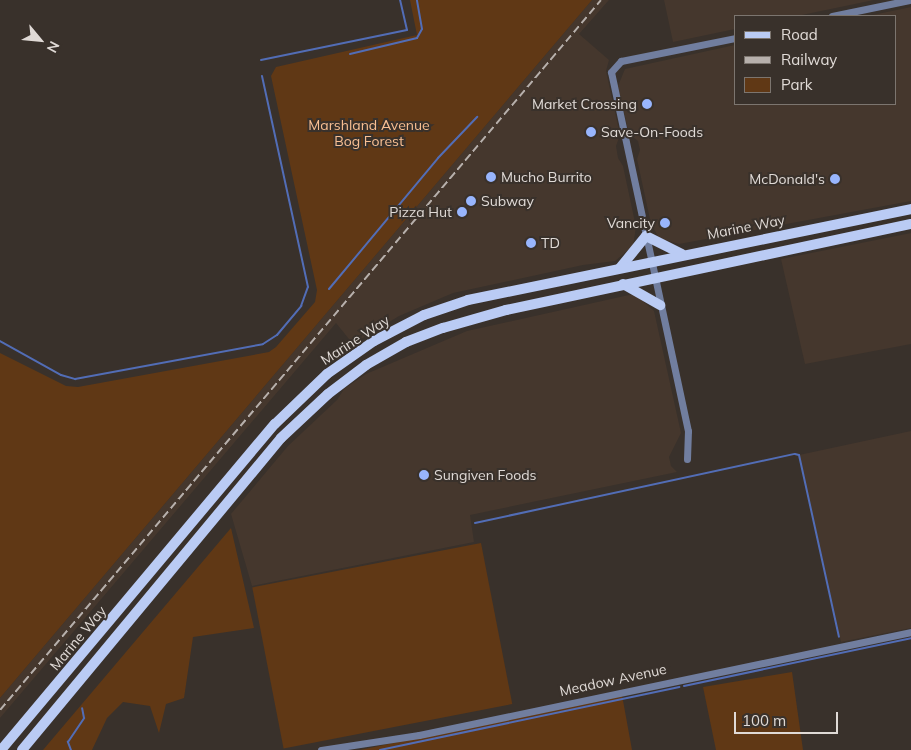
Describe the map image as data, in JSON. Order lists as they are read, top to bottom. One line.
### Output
{"streets":{"main road":["Marine Way"],"street":["Meadow Avenue"]},"parks":["Marshland Avenue Bog Forest"],"places":["Market Crossing","Save-On-Foods","Mucho Burrito","McDonald's","Subway","Pizza Hut","Vancity","TD","Sungiven Foods"],"legend":["Road","Railway","Park"],"scale_bar":"100 m","north":"bottom right"}
